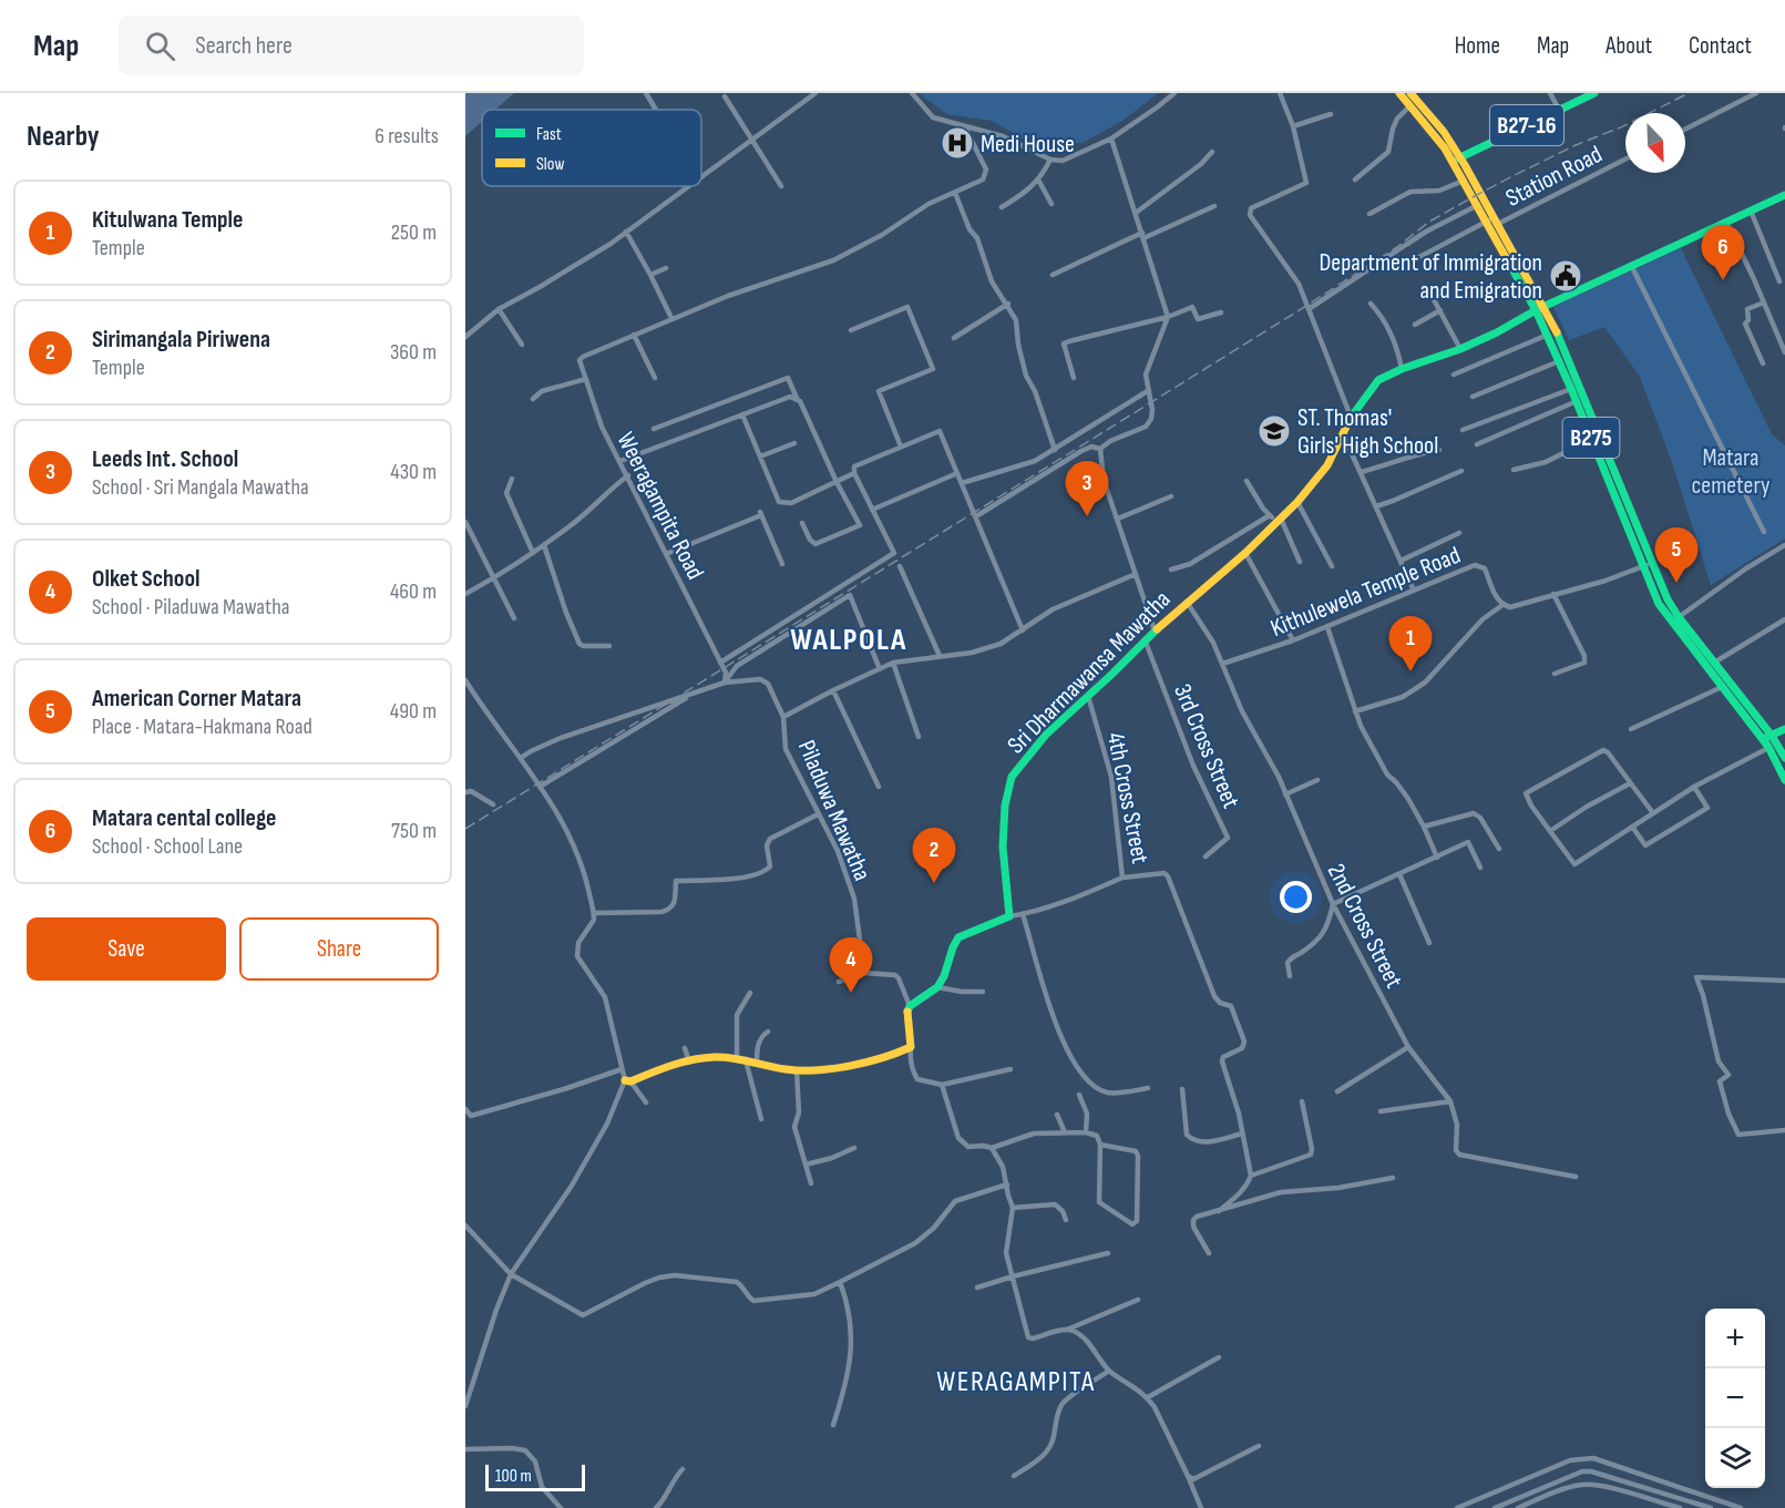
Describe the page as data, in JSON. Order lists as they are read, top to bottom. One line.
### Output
{"streets":{"main road":["B27-16","B275","Sri Dharmawansa Mawatha"],"street":["Station Road","Weeragampita Road","Kithulewela Temple Road","3rd Cross Street","4th Cross Street","Piladuwa Mawatha","2nd Cross Street"]},"crossings":[["B27-16","B275"],["Station Road","B275"],["B275","Sri Dharmawansa Mawatha"],["Weeragampita Road","Piladuwa Mawatha"],["Kithulewela Temple Road","2nd Cross Street"],["Sri Dharmawansa Mawatha","3rd Cross Street"],["Sri Dharmawansa Mawatha","4th Cross Street"],["Sri Dharmawansa Mawatha","2nd Cross Street"]],"districts":["WALPOLA","WERAGAMPITA"],"parks":["Matara cemetery"],"places":{"hospital":["Medi House"],"public building":["Department of Immigration and Emigration"],"school or university":["ST. Thomas' Girls' High School"]},"legend":["Fast","Slow"],"scale_bar":"100 m","north":"bottom right","page":{"header":"Map","search":"Search here","nav":["Home","Map","About","Contact"],"heading":["Nearby","6 results"],"list":[{"mark":"1","name":"Kitulwana Temple","note":"Temple","value":"250 m"},{"mark":"2","name":"Sirimangala Piriwena","note":"Temple","value":"360 m"},{"mark":"3","name":"Leeds Int. School","note":"School · Sri Mangala Mawatha","value":"430 m"},{"mark":"4","name":"Olket School","note":"School · Piladuwa Mawatha","value":"460 m"},{"mark":"5","name":"American Corner Matara","note":"Place · Matara-Hakmana Road","value":"490 m"},{"mark":"6","name":"Matara cental college","note":"School · School Lane","value":"750 m"}],"pins":["6","3","5","1","2","4"],"buttons":["Save","Share"],"map_buttons":["+","−"],"scale":"100 m"}}
